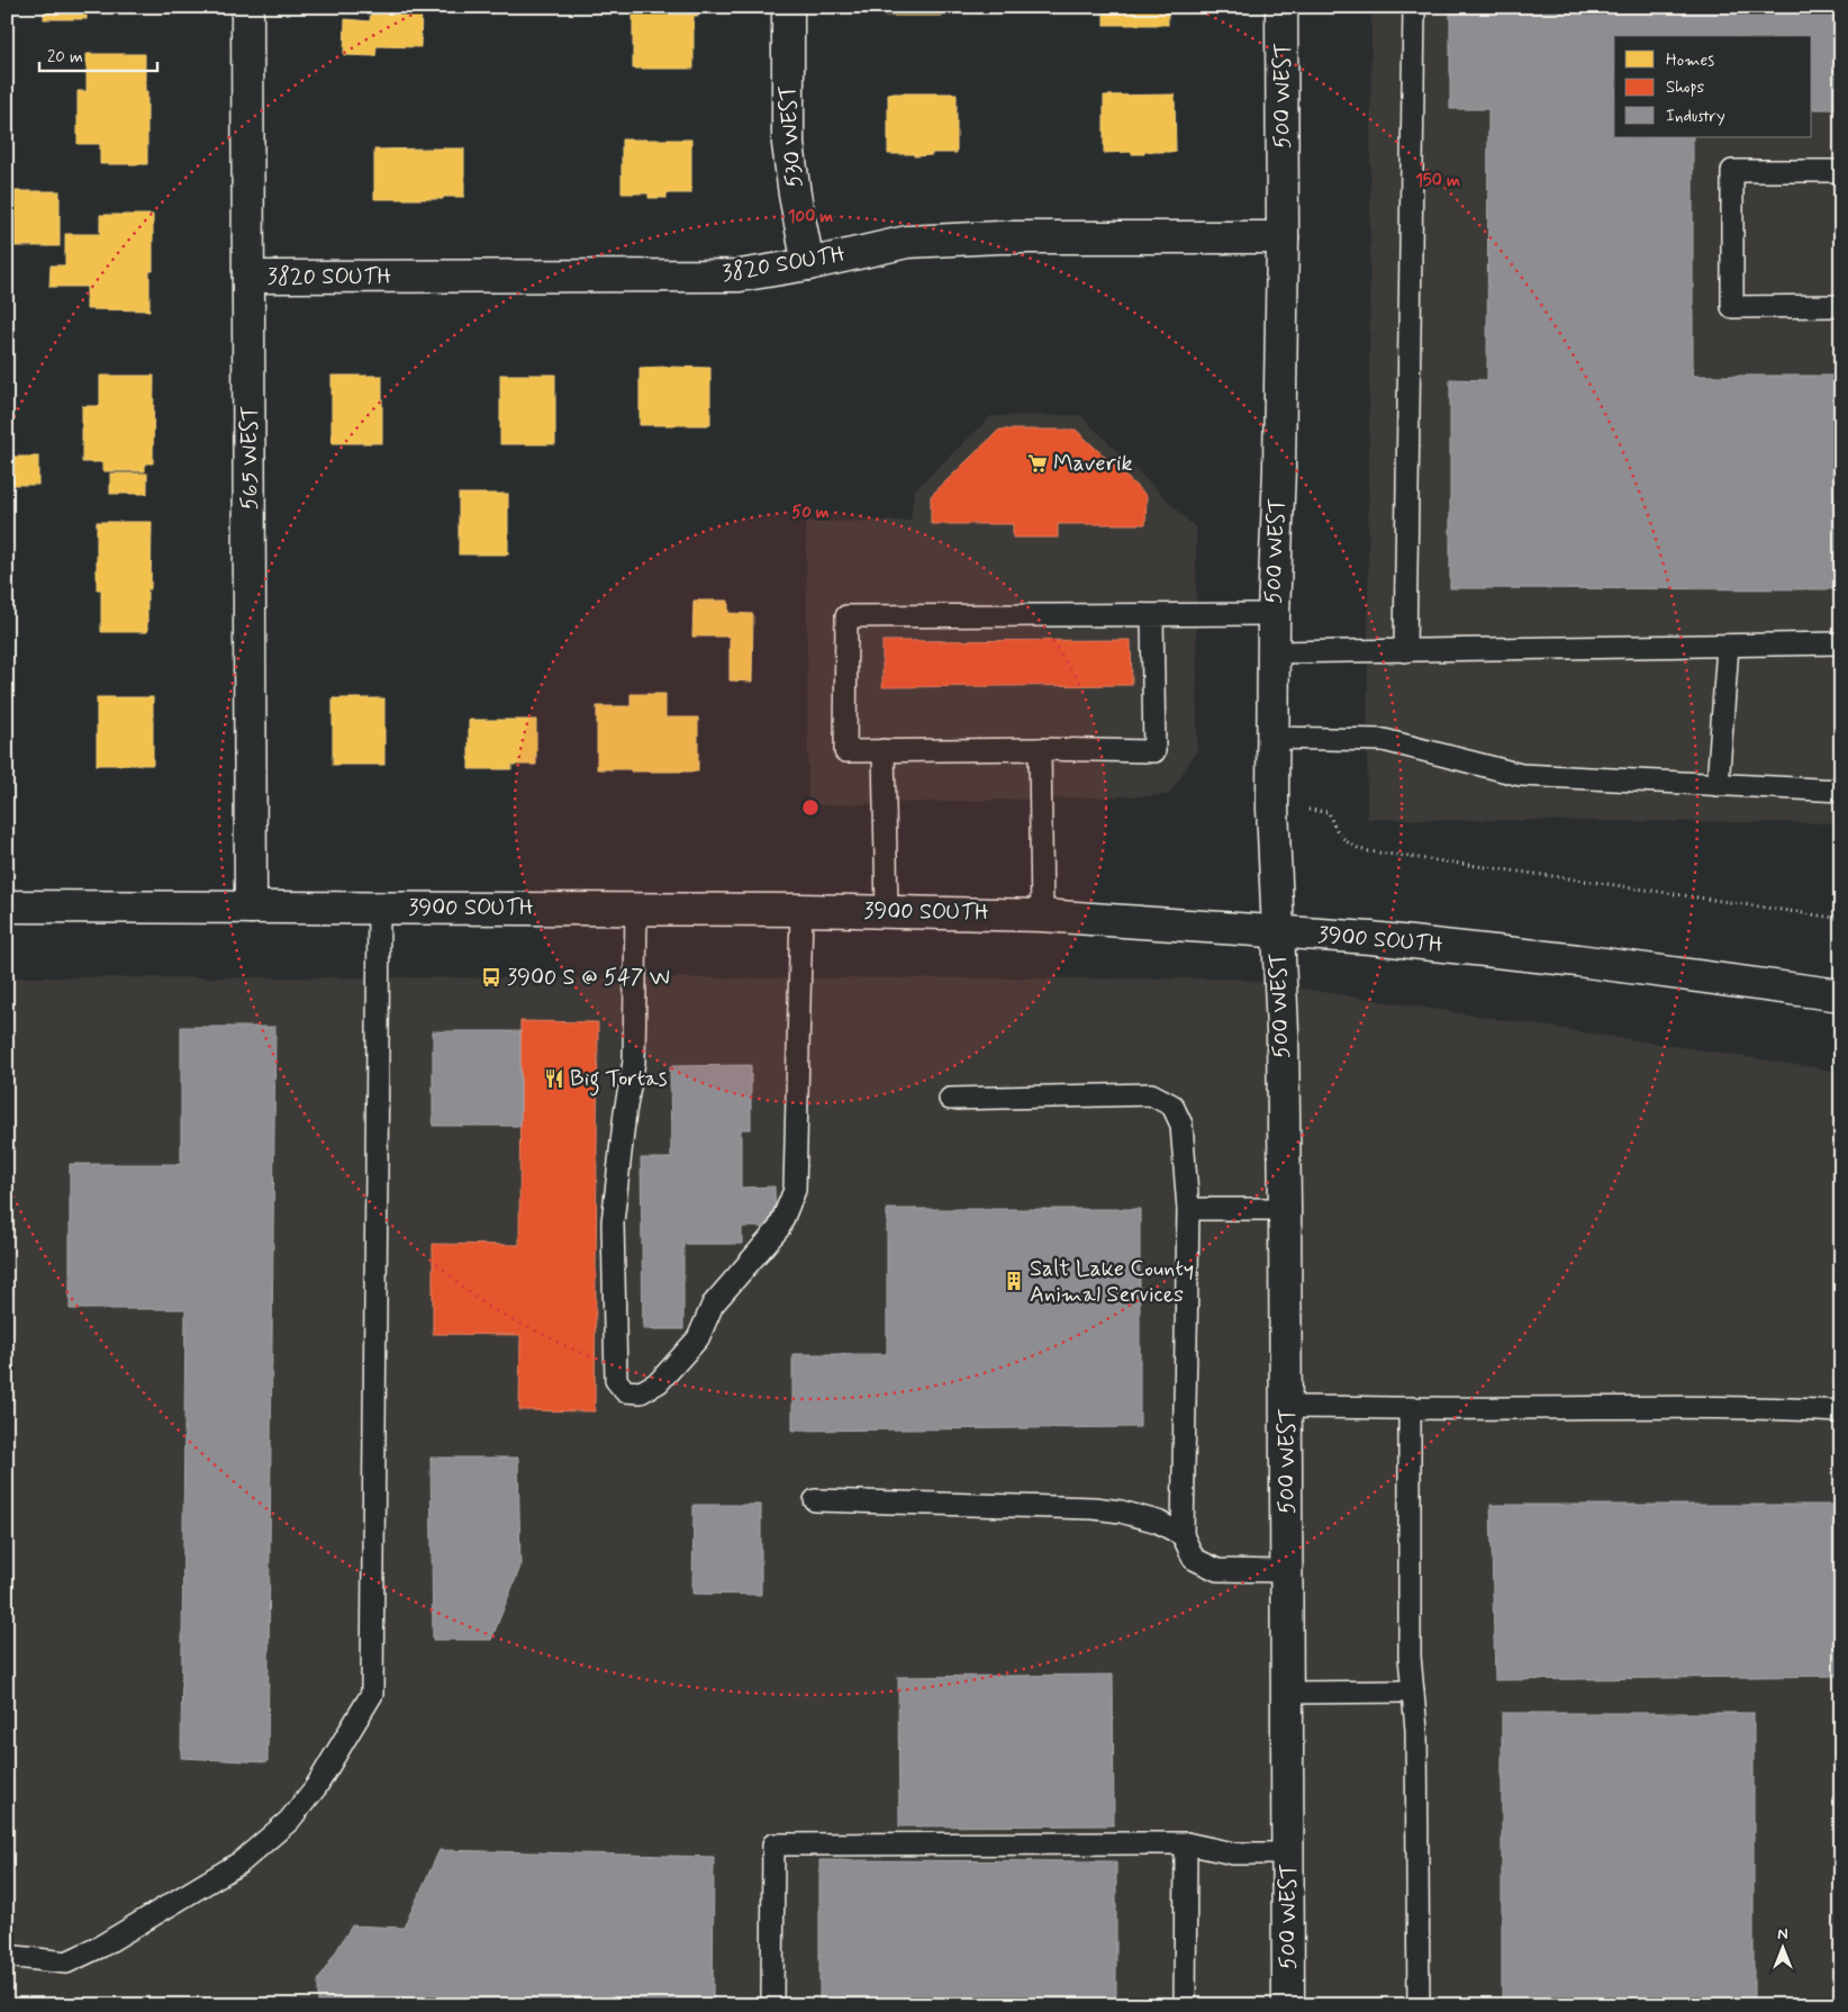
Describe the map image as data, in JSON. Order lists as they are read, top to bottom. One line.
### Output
{"streets":{"main road":["500 WEST","530 WEST","3820 SOUTH","565 WEST","3900 SOUTH"]},"crossings":[["500 WEST","3820 SOUTH"],["500 WEST","3900 SOUTH"],["530 WEST","3820 SOUTH"],["3820 SOUTH","565 WEST"],["565 WEST","3900 SOUTH"]],"places":{"supermarket":["Maverik"],"bus stop":["3900 S @ 547 W"],"restaurant":["Big Tortas"],"building":["Salt Lake County Animal Services"]},"legend":["Homes","Shops","Industry"],"scale_bar":"20 m","north":"top","rings":["150 m","100 m","50 m"]}
